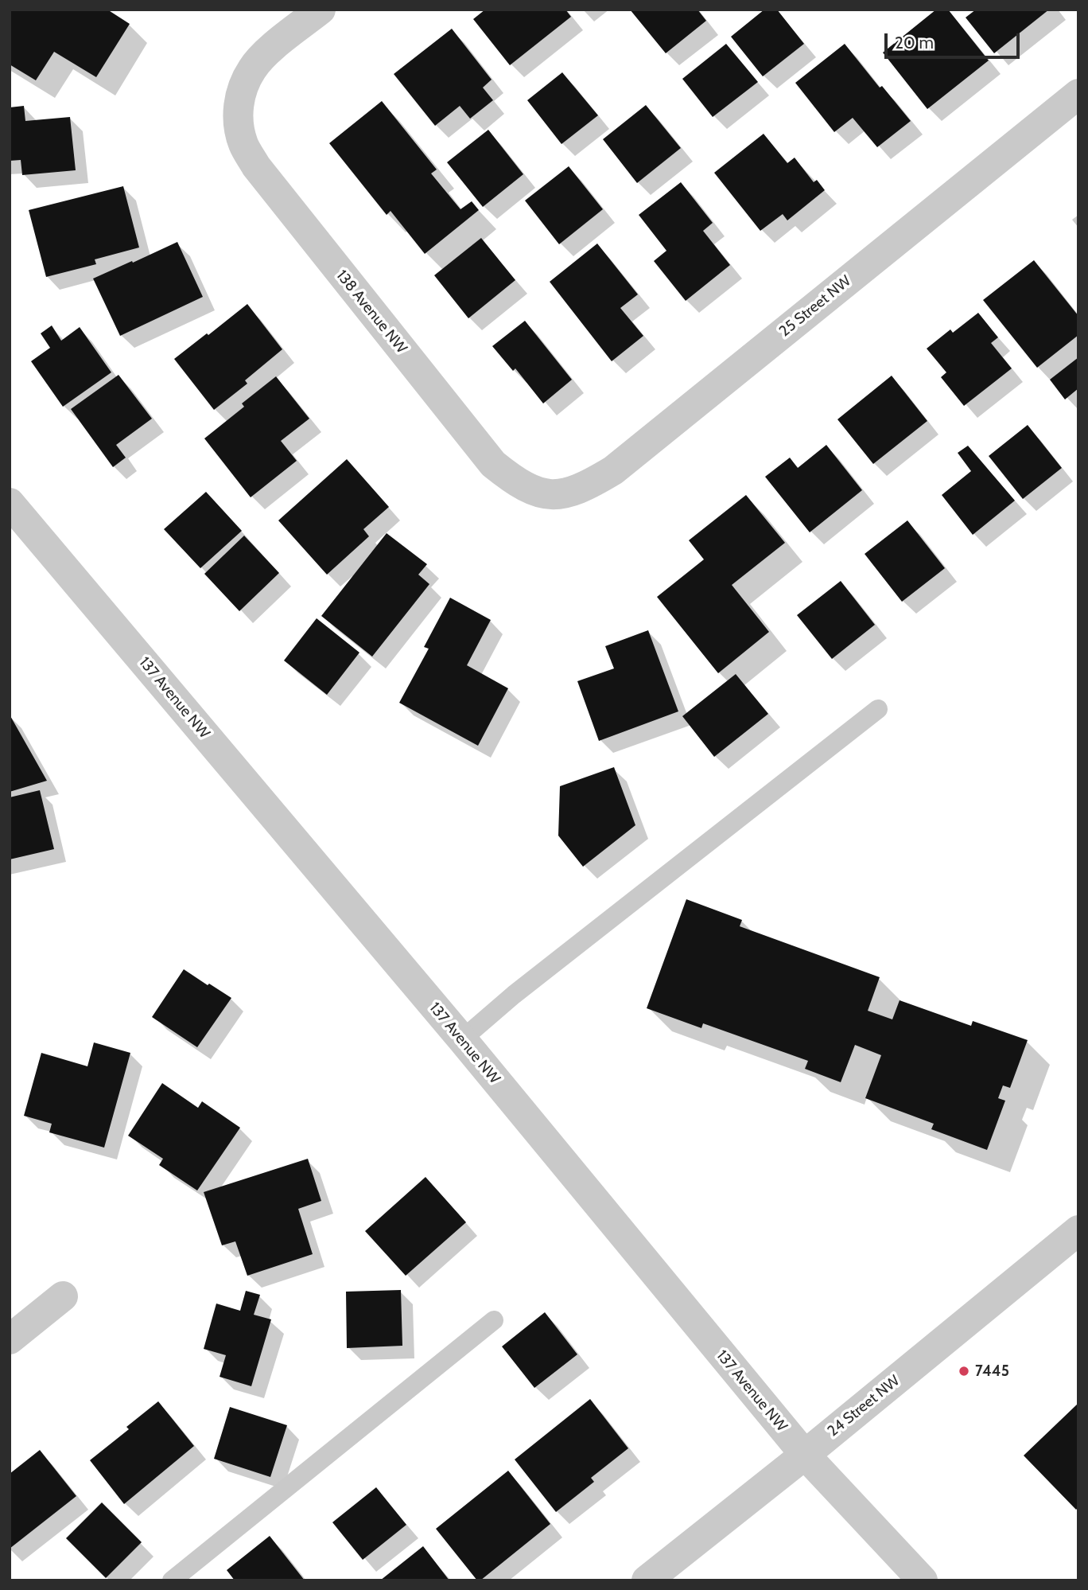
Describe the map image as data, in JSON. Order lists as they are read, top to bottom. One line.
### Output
{"streets":{"street":["25 Street NW","138 Avenue NW","137 Avenue NW","24 Street NW"]},"crossings":[["25 Street NW","138 Avenue NW"],["137 Avenue NW","24 Street NW"]],"places":["7445"],"scale_bar":"20 m"}
